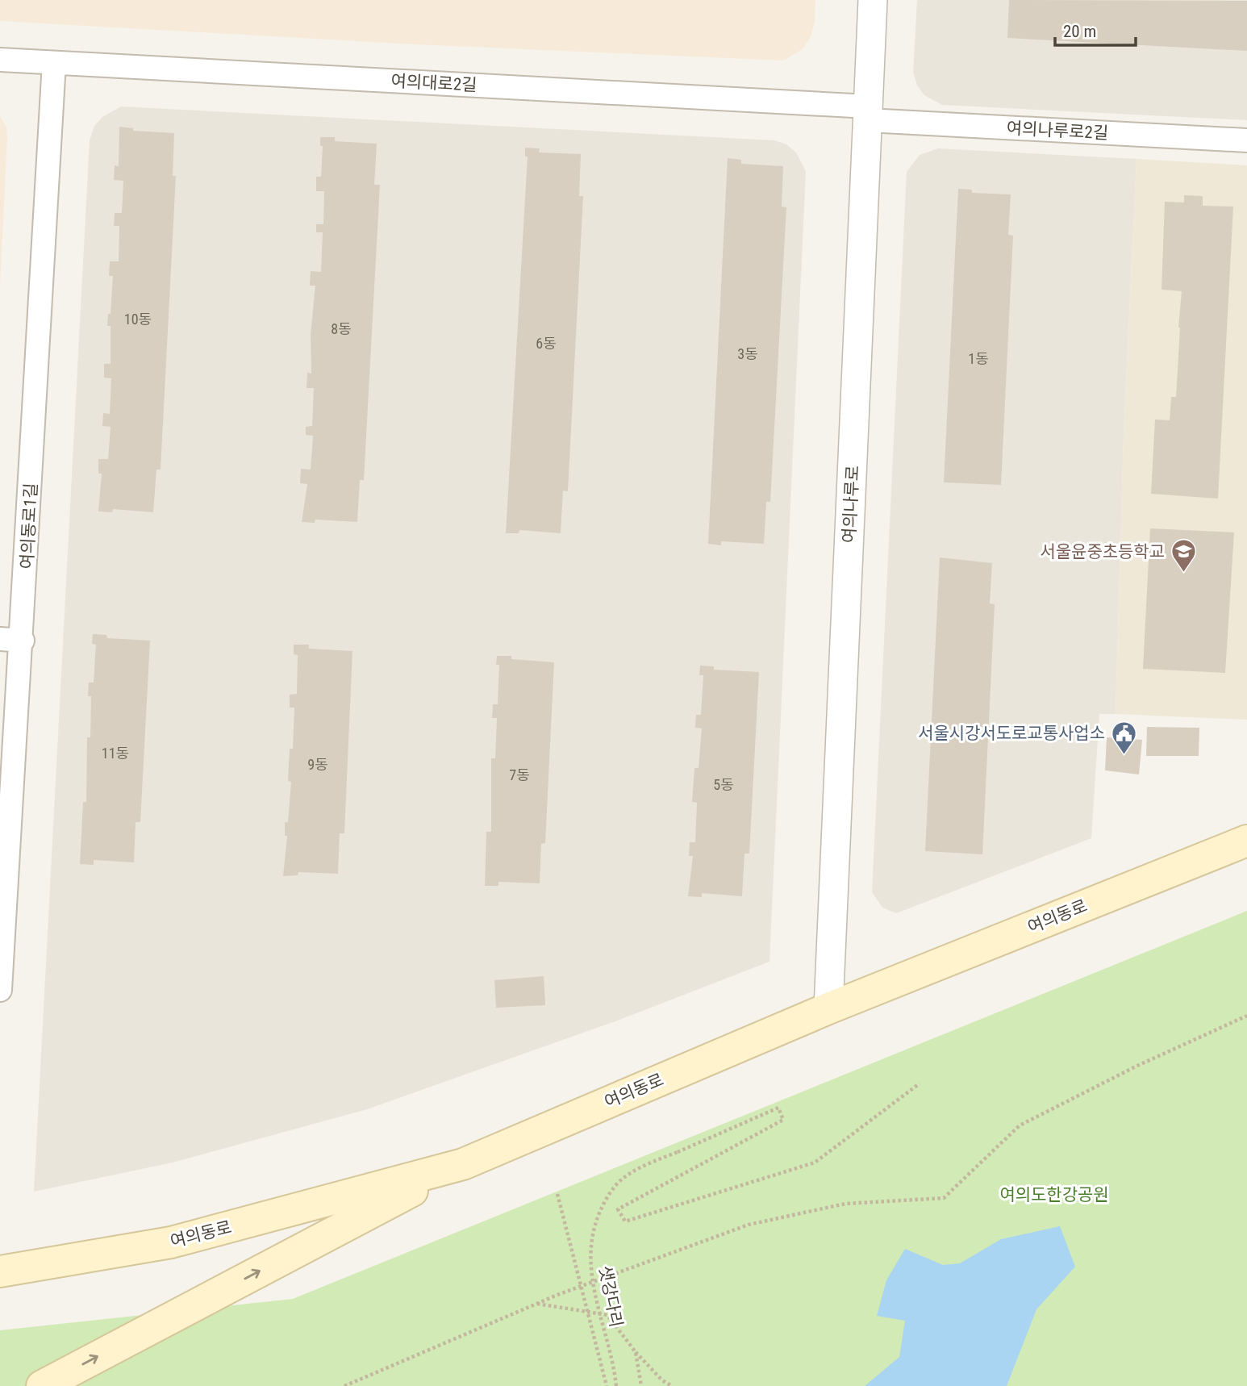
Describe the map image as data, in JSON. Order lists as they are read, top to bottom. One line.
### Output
{"streets":{"main road":["여의동로"],"street":["여의대로2길","여의나루로2길","여의나루로","여의동로1길"],"path":["샛강다리"]},"crossings":[["여의대로2길","여의나루로2길"],["여의대로2길","여의나루로"],["여의대로2길","여의동로1길"],["여의나루로2길","여의나루로"],["여의나루로","여의동로"]],"parks":["여의도한강공원"],"places":{"school or university":["서울윤중초등학교"],"public building":["서울시강서도로교통사업소"]},"house_numbers":["10동","8동","6동","3동","1동","11동","9동","7동","5동"],"scale_bar":"20 m"}
